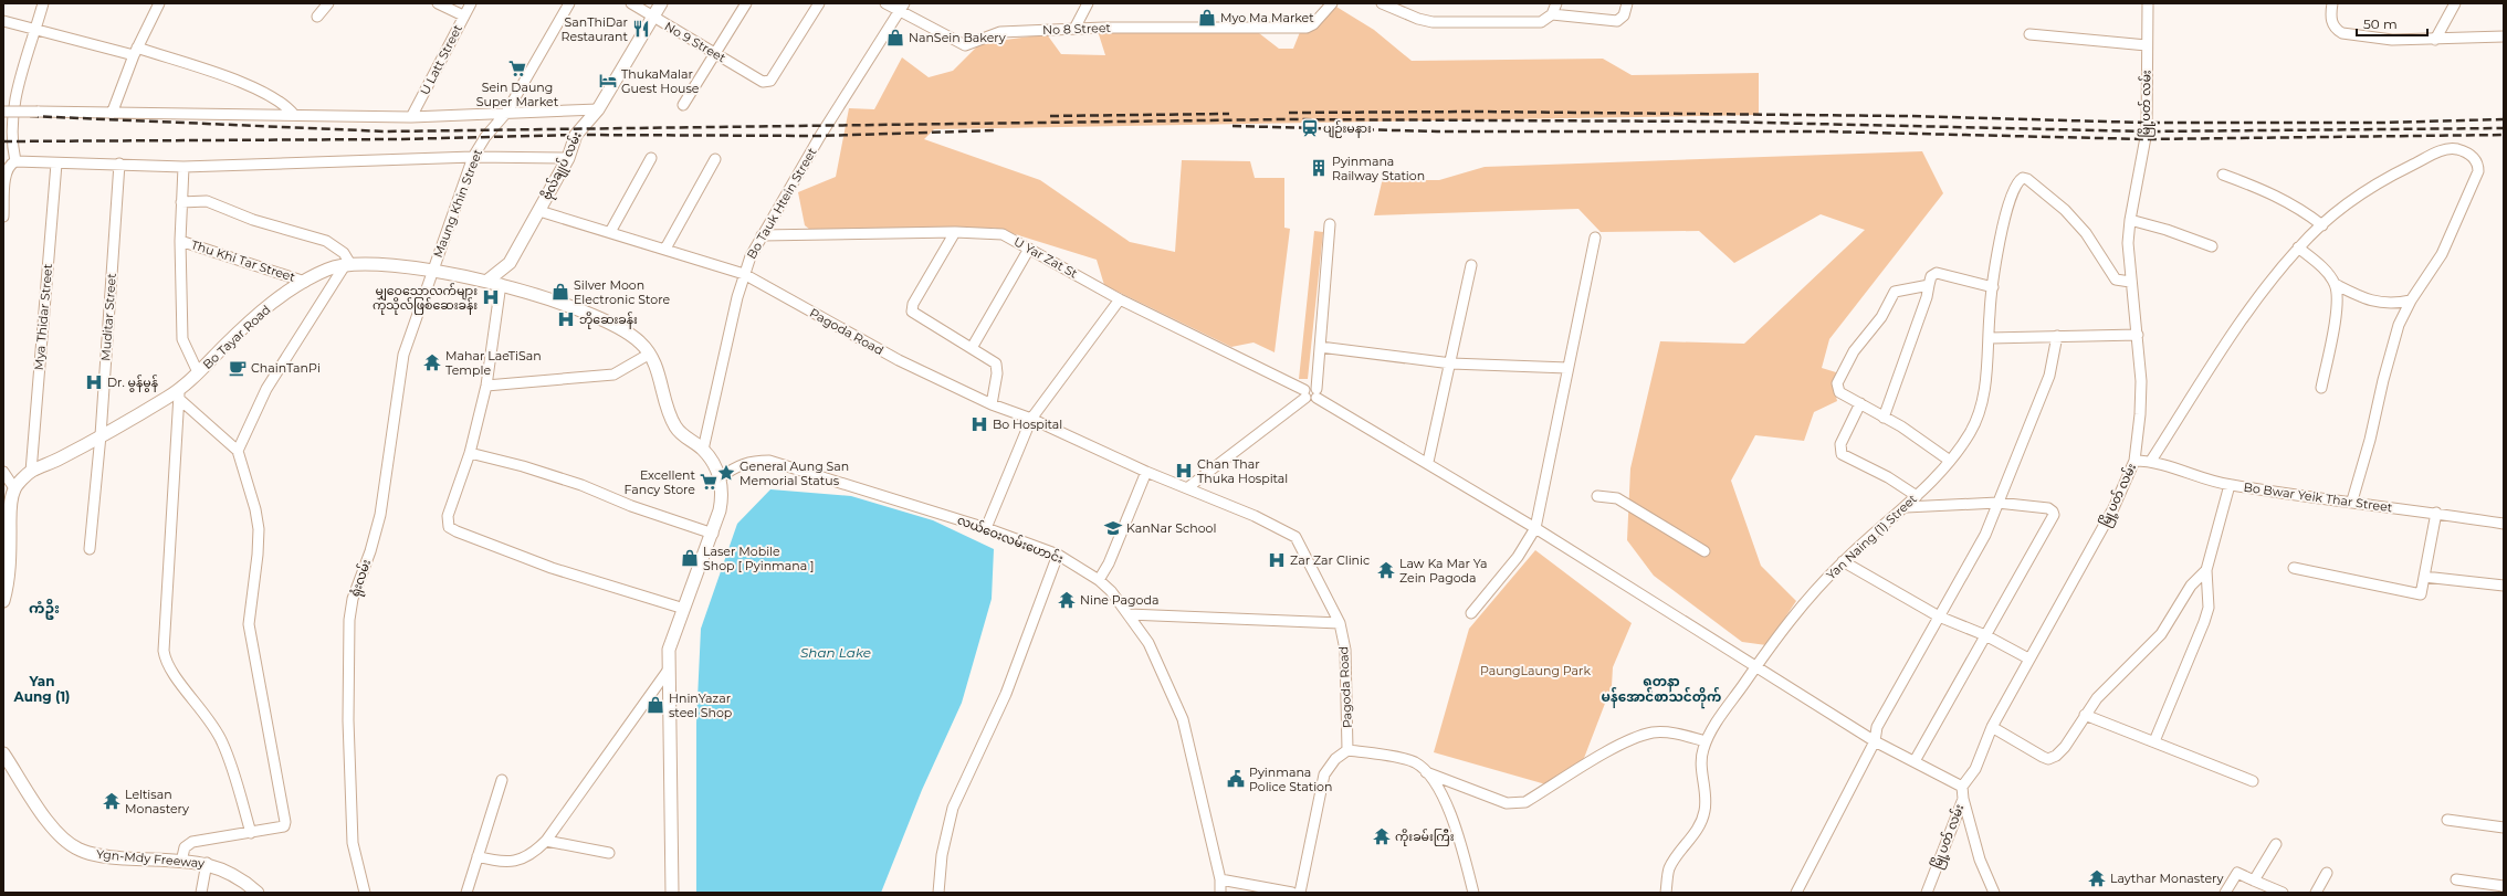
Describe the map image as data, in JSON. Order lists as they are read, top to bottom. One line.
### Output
{"streets":{"main road":["ဗိုလ်ချုပ် လမ်း","Bo Tayar Road","Ygn-Mdy Freeway"],"street":["No 8 Street","No 9 Street","U Latt Street","မြို့ပတ် လမ်း","Maung Khin Street","Bo Tauk Htein Street","U Yar Zat St","Thu Khi Tar Street","Mya Thidar Street","Muditar Street","Pagoda Road","Bo Bwar Yeik Thar Street","Yan Naing (1) Street","လယ်ဝေးလမ်းဟောင်း","ရုံးလမ်း"]},"crossings":[["No 8 Street","Bo Tauk Htein Street"],["No 9 Street","ဗိုလ်ချုပ် လမ်း"],["မြို့ပတ် လမ်း","Bo Bwar Yeik Thar Street"],["မြို့ပတ် လမ်း","Yan Naing (1) Street"],["ဗိုလ်ချုပ် လမ်း","Pagoda Road"],["ဗိုလ်ချုပ် လမ်း","Bo Tayar Road"],["Maung Khin Street","Bo Tayar Road"],["Maung Khin Street","ရုံးလမ်း"],["Bo Tauk Htein Street","U Yar Zat St"],["Bo Tauk Htein Street","Pagoda Road"],["Bo Tauk Htein Street","Bo Tayar Road"],["Thu Khi Tar Street","Bo Tayar Road"],["Mya Thidar Street","Bo Tayar Road"],["Muditar Street","Bo Tayar Road"],["Bo Tayar Road","ရုံးလမ်း"]],"districts":["ကံဦး","Yan Aung (1)","ရတနာ မန်အောင်စာသင်တိုက်"],"water":["Shan Lake"],"parks":["PaungLaung Park"],"places":{"shop":["Myo Ma Market","NanSein Bakery","Silver Moon Electronic Store","Laser Mobile Shop [ Pyinmana ]","HninYazar steel Shop"],"restaurant":["SanThiDar Restaurant"],"supermarket":["Sein Daung Super Market","Excellent Fancy Store"],"hotel":["ThukaMalar Guest House"],"station":["ပျဉ်းမနား"],"building":["Pyinmana Railway Station"],"hospital":["မျှဝေသောလက်များ ကုသိုလ်ဖြစ်ဆေးခန်း","ဘိုဆေးခန်း","Dr. မွန်မွန်","Bo Hospital","Chan Thar Thuka Hospital","Zar Zar Clinic"],"temple":["Mahar LaeTiSan Temple","Law Ka Mar Ya Zein Pagoda","Nine Pagoda","Leltisan Monastery","ကိုးခမ်းကြီး","Laythar Monastery"],"cafe":["ChainTanPi"],"place":["General Aung San Memorial Status"],"school or university":["KanNar School"],"public building":["Pyinmana Police Station"]},"scale_bar":"50 m"}
